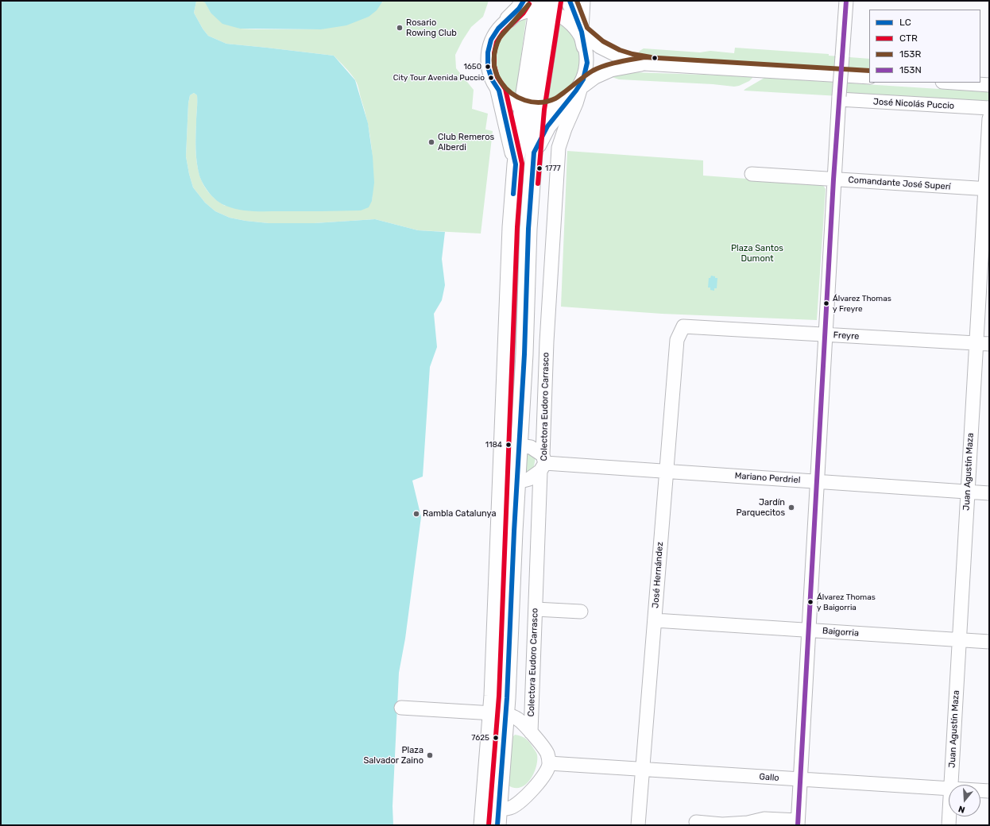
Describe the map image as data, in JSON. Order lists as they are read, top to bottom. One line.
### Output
{"streets":{"street":["José Nicolás Puccio","Comandante José Superí","Freyre","Colectora Eudoro Carrasco","Juan Agustín Maza","Mariano Perdriel","José Hernández","Baigorria","Gallo"]},"crossings":[["Comandante José Superí","Juan Agustín Maza"],["Freyre","Juan Agustín Maza"],["Freyre","José Hernández"],["Colectora Eudoro Carrasco","Mariano Perdriel"],["Juan Agustín Maza","Mariano Perdriel"],["Juan Agustín Maza","Baigorria"],["Mariano Perdriel","José Hernández"],["José Hernández","Baigorria"],["José Hernández","Gallo"]],"parks":["Plaza Santos Dumont"],"places":["Rosario Rowing Club","1650","City Tour Avenida Puccio","Club Remeros Alberdi","1777","Álvarez Thomas y Freyre","1184","Jardín Parquecitos","Rambla Catalunya","Álvarez Thomas y Baigorria","7625","Plaza Salvador Zaino"],"lines":["transit line LC","transit line 153R","transit line 153N","transit line CTR"],"legend":["LC","CTR","153R","153N"],"north":"bottom"}
